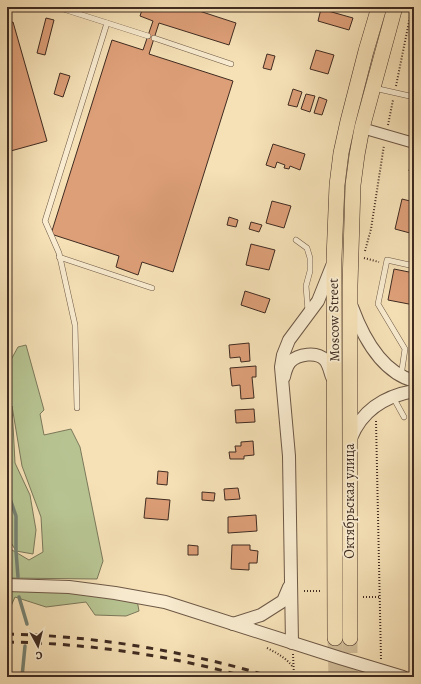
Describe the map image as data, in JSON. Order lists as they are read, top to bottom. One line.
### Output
{"streets":{"main road":["Moscow Street","Октябрьская улица"]},"crossings":[["Moscow Street","Октябрьская улица"]],"north":"bottom"}
